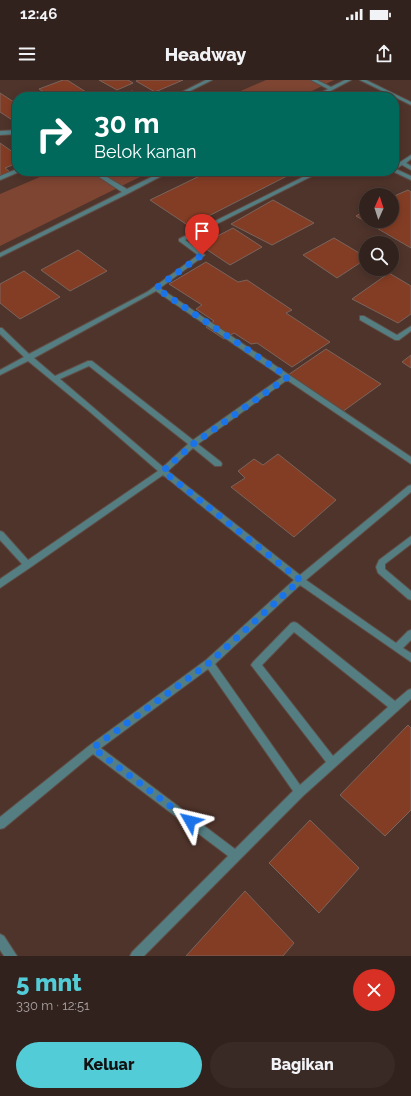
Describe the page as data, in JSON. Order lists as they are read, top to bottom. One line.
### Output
{"north":"top","page":{"status":"12:46","header":"Headway","turn":["30 m","Belok kanan"],"heading":["5 mnt","330 m · 12:51"],"buttons":["Keluar","Bagikan"]}}
